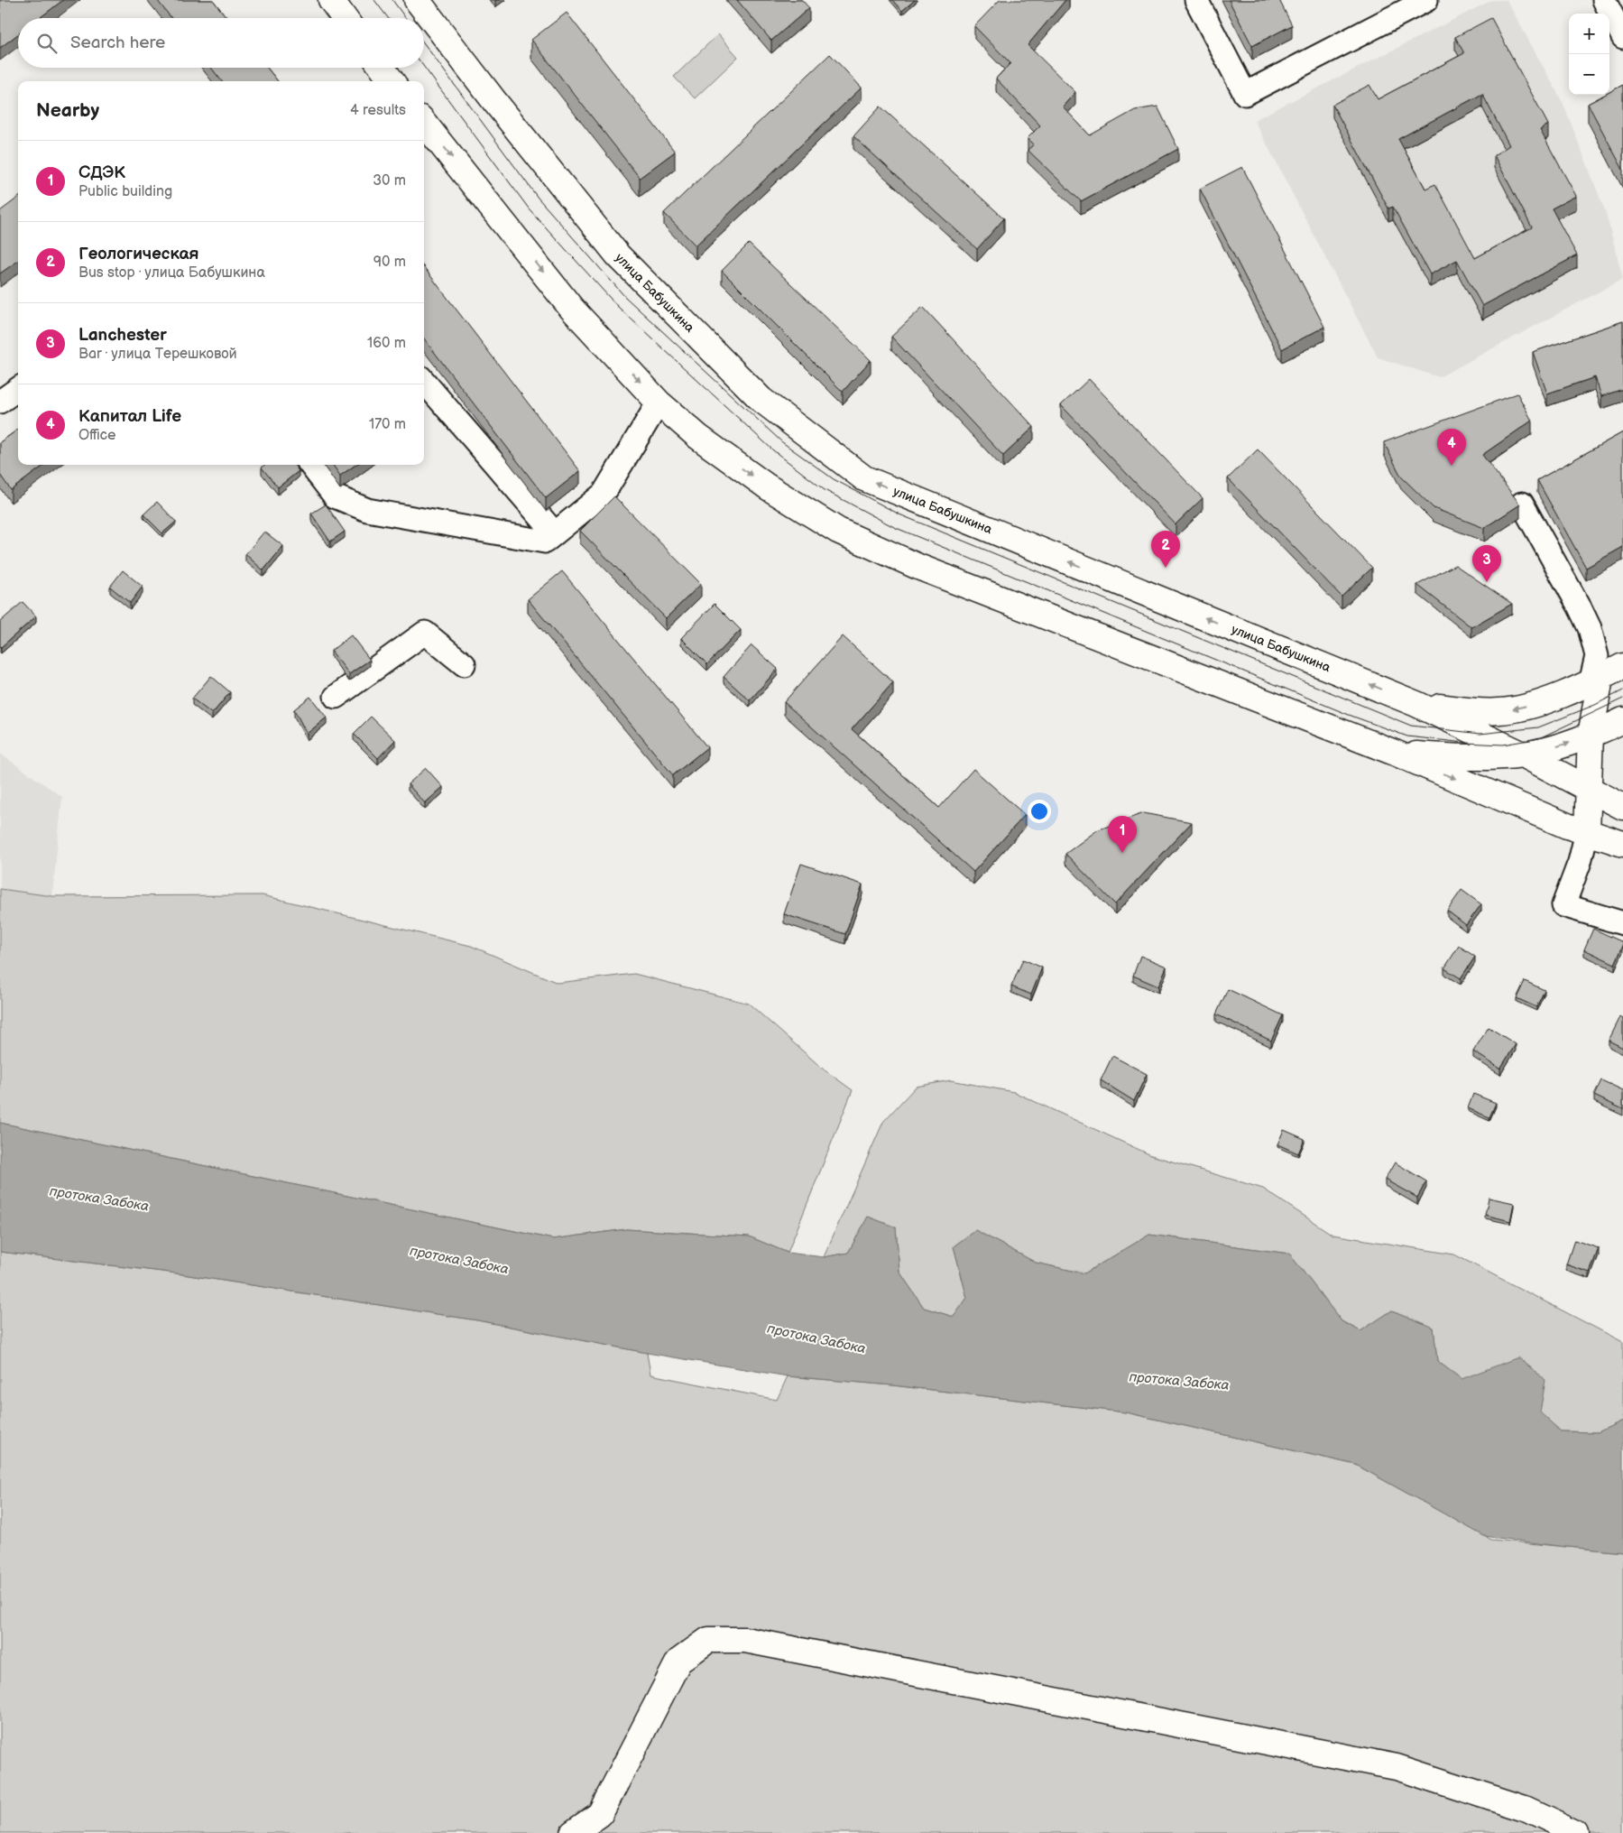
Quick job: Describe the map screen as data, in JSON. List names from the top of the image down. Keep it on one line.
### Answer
{"streets":{"main road":["улица Бабушкина"]},"water":["протока Забока"],"page":{"map_buttons":["+","−"],"search":"Search here","heading":["Nearby","4 results"],"list":[{"mark":"1","name":"СДЭК","note":"Public building","value":"30 m"},{"mark":"2","name":"Геологическая","note":"Bus stop · улица Бабушкина","value":"90 m"},{"mark":"3","name":"Lanchester","note":"Bar · улица Терешковой","value":"160 m"},{"mark":"4","name":"Капитал Life","note":"Office","value":"170 m"}],"pins":["4","2","3","1"]}}
